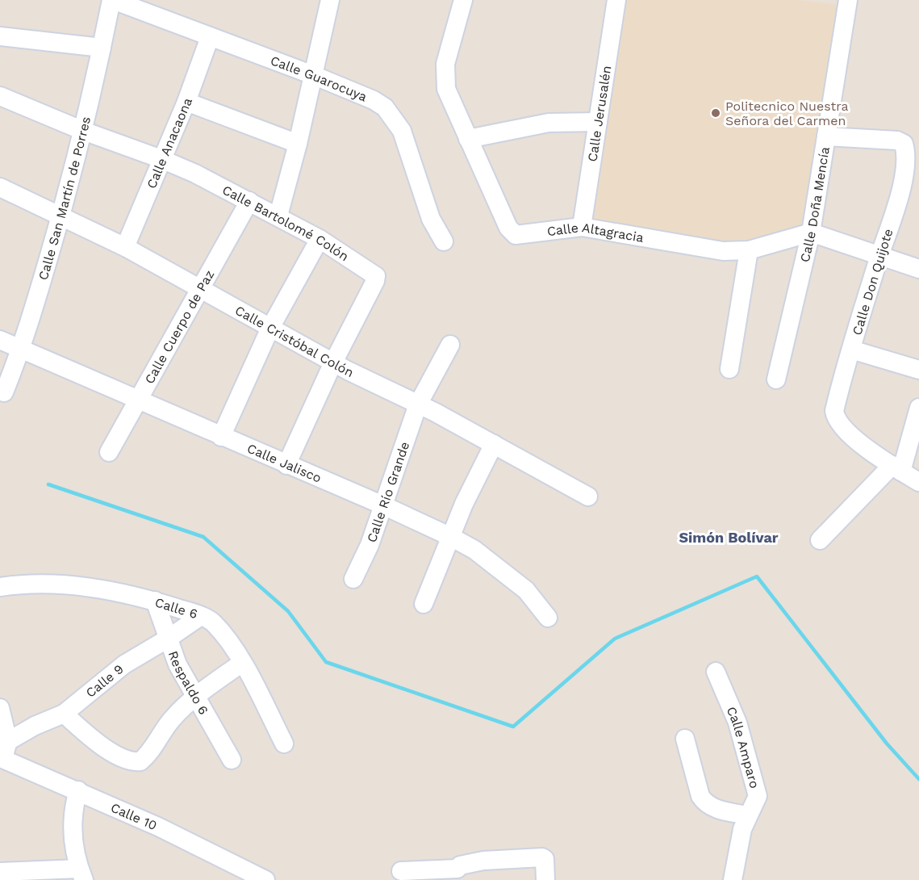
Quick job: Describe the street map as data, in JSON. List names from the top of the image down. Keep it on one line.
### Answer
{"streets":{"street":["Calle Guarocuya","Calle Jerusalén","Calle Anacaona","Calle San Martín de Porres","Calle Doña Mencía","Calle Bartolomé Colón","Calle Altagracia","Calle Don Quijote","Calle Cuerpo de Paz","Calle Cristóbal Colón","Calle Jalisco","Calle Río Grande","Calle 6","Calle 9","Respaldo 6","Calle Amparo","Calle 10"]},"crossings":[["Calle Guarocuya","Calle Anacaona"],["Calle Guarocuya","Calle San Martín de Porres"],["Calle Jerusalén","Calle Altagracia"],["Calle Anacaona","Calle Bartolomé Colón"],["Calle Anacaona","Calle Cristóbal Colón"],["Calle San Martín de Porres","Calle Bartolomé Colón"],["Calle San Martín de Porres","Calle Cristóbal Colón"],["Calle San Martín de Porres","Calle Jalisco"],["Calle Doña Mencía","Calle Altagracia"],["Calle Doña Mencía","Calle Don Quijote"],["Calle Bartolomé Colón","Calle Cuerpo de Paz"],["Calle Bartolomé Colón","Calle Cristóbal Colón"],["Calle Bartolomé Colón","Calle Jalisco"],["Calle Cuerpo de Paz","Calle Cristóbal Colón"],["Calle Cuerpo de Paz","Calle Jalisco"],["Calle Cristóbal Colón","Calle Río Grande"],["Calle Jalisco","Calle Río Grande"],["Calle 6","Calle 9"],["Calle 6","Respaldo 6"],["Calle 9","Respaldo 6"],["Calle 9","Calle 10"]],"districts":["Simón Bolívar"],"places":["Politecnico Nuestra Señora del Carmen"]}
